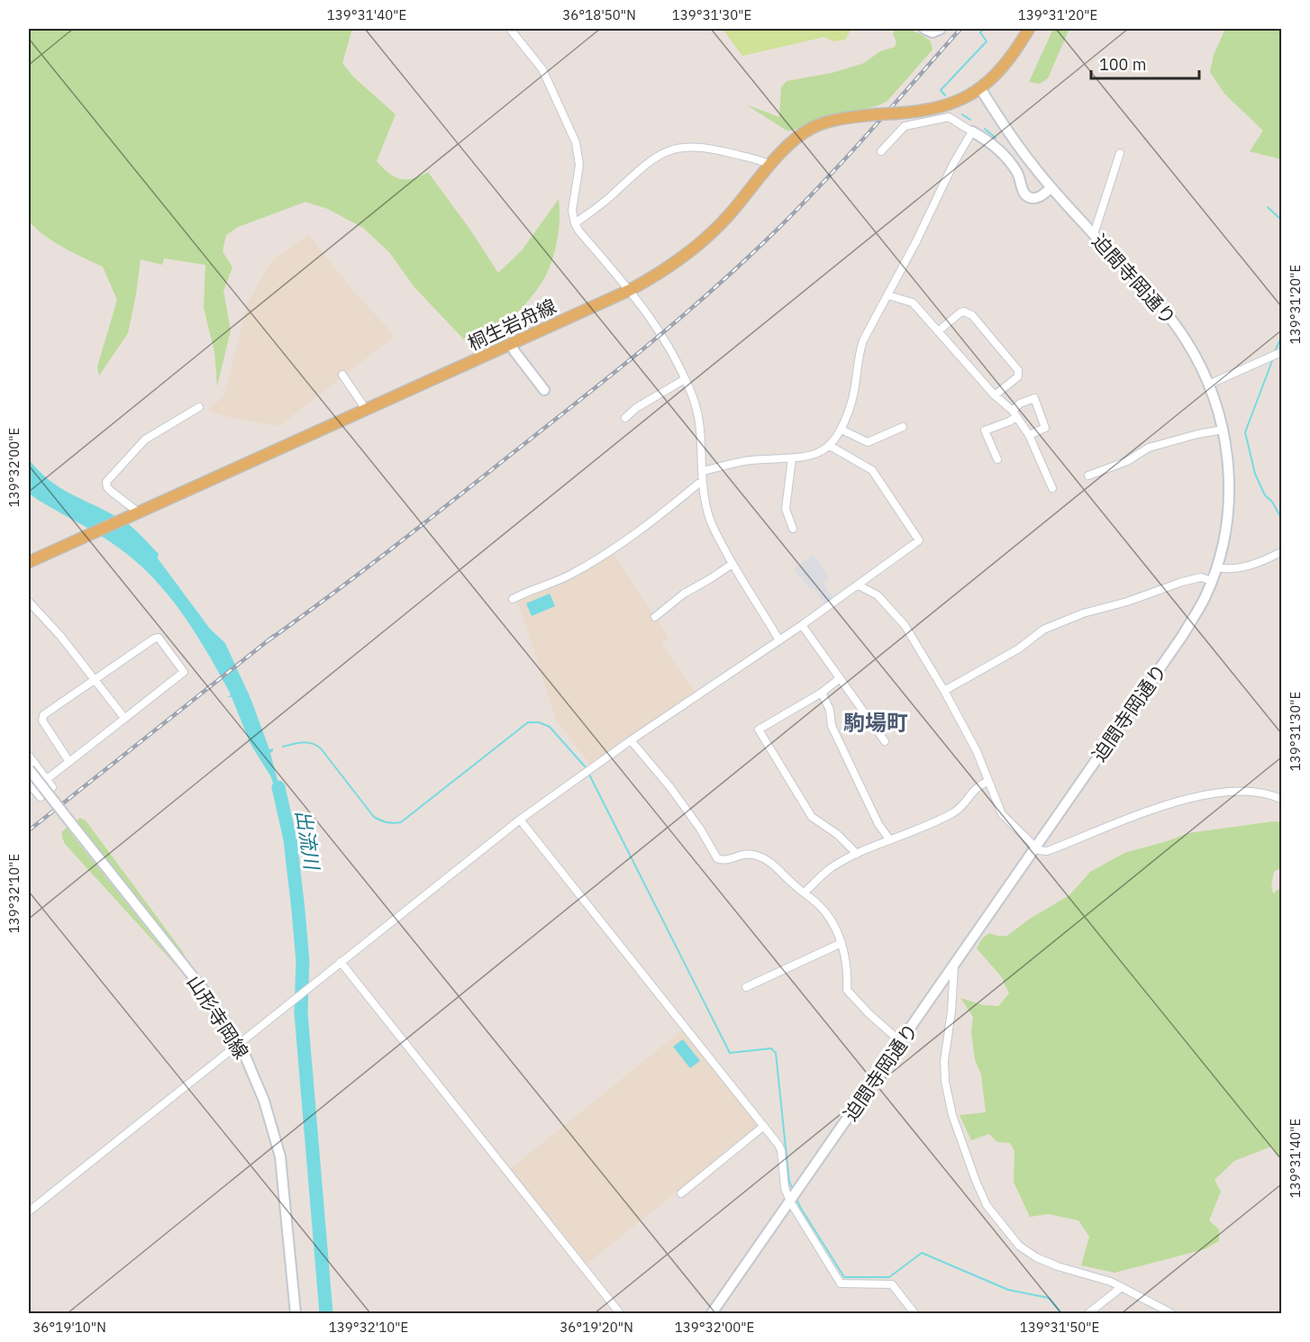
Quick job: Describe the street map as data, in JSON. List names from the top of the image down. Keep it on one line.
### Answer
{"streets":{"main road":["桐生岩舟線"],"street":["迫間寺岡通り","山形寺岡線"]},"crossings":[["迫間寺岡通り","桐生岩舟線"]],"districts":["駒場町"],"water":["出流川"],"scale_bar":"100 m","coordinates":["139°31'40\"E","36°18'50\"N","139°31'30\"E","139°31'20\"E","139°32'00\"E","139°32'10\"E","36°19'10\"N","36°19'20\"N","139°31'50\"E"]}
